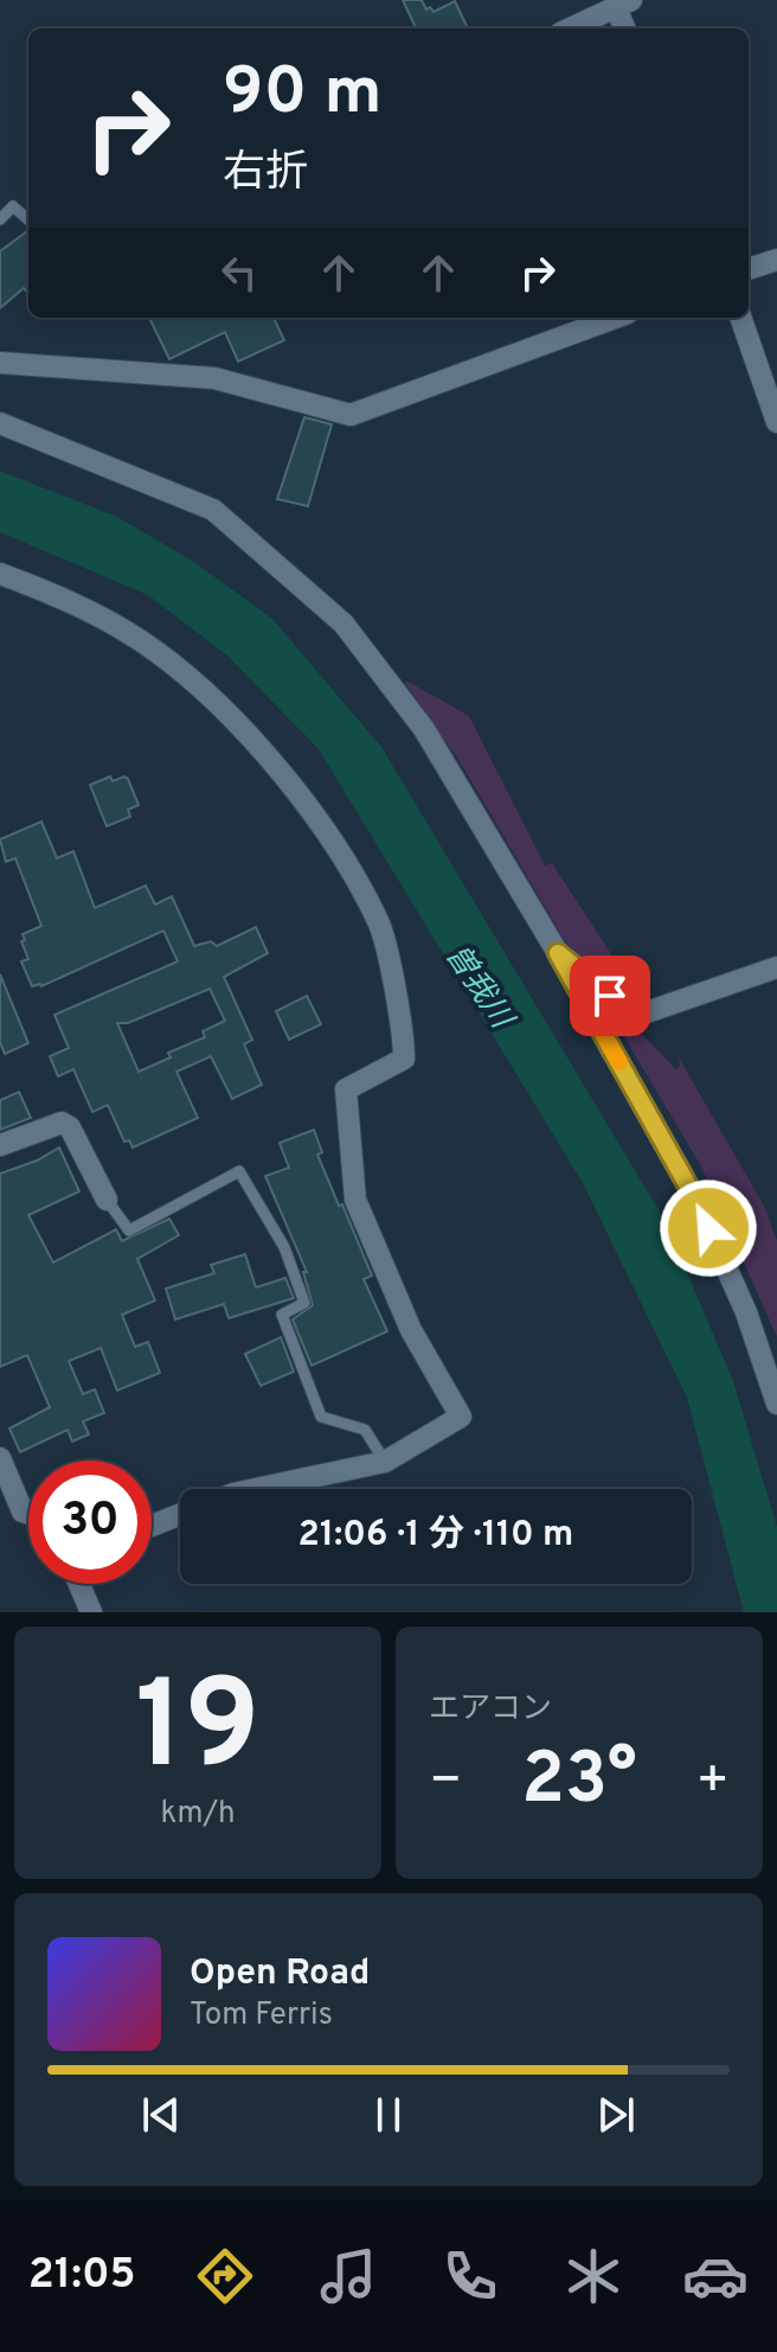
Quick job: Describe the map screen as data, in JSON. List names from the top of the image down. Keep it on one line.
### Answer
{"water":["曽我川"],"page":{"turn":["90 m","右折"],"limit":"30","trip":"21:06 · 1 分 · 110 m","tile":[["19","km/h"],"エアコン"],"heat":["−","23°","+"],"song":["Open Road","Tom Ferris"],"tabs":"21:05"}}
